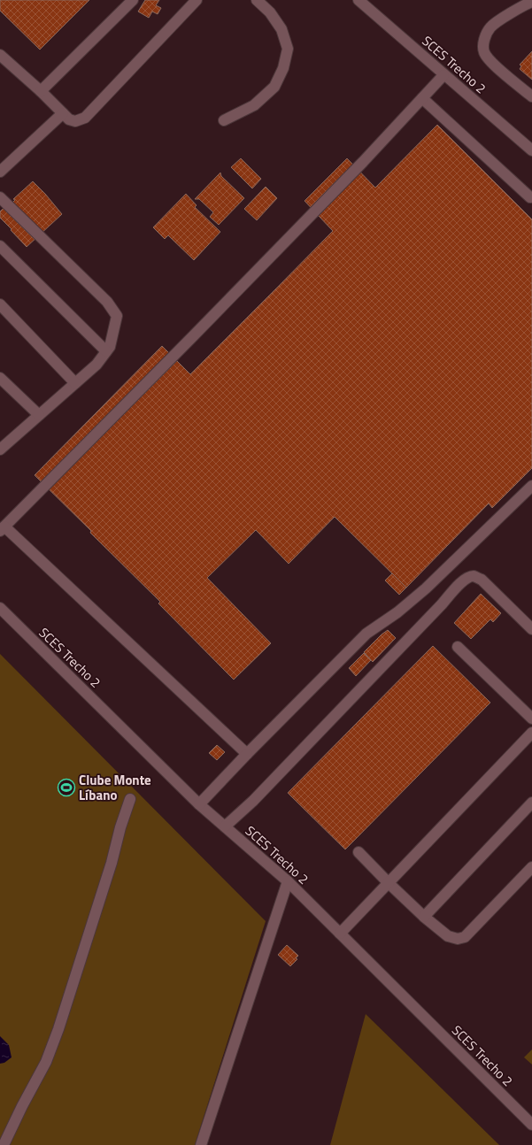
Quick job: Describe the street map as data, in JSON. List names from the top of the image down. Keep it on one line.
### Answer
{"streets":{"street":["SCES Trecho 2"]},"places":{"sports":["Clube Monte Líbano"]}}
